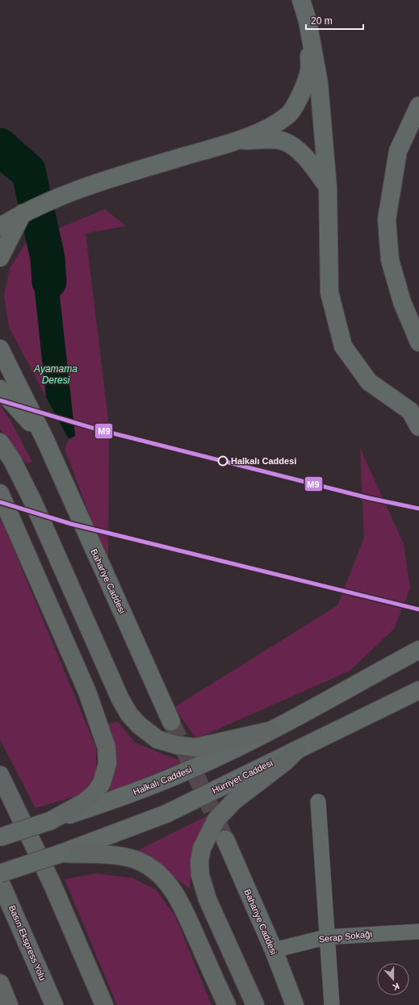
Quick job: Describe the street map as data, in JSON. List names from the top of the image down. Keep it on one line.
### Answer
{"streets":{"highway":["Basın Ekspress Yolu"],"main road":["Bahariye Caddesi","Hürriyet Caddesi","Halkalı Caddesi"],"street":["Serap Sokağı"]},"crossings":[["Bahariye Caddesi","Serap Sokağı"]],"water":["Ayamama Deresi"],"places":["Halkalı Caddesi"],"lines":["transit line M9"],"scale_bar":"20 m","north":"bottom"}
